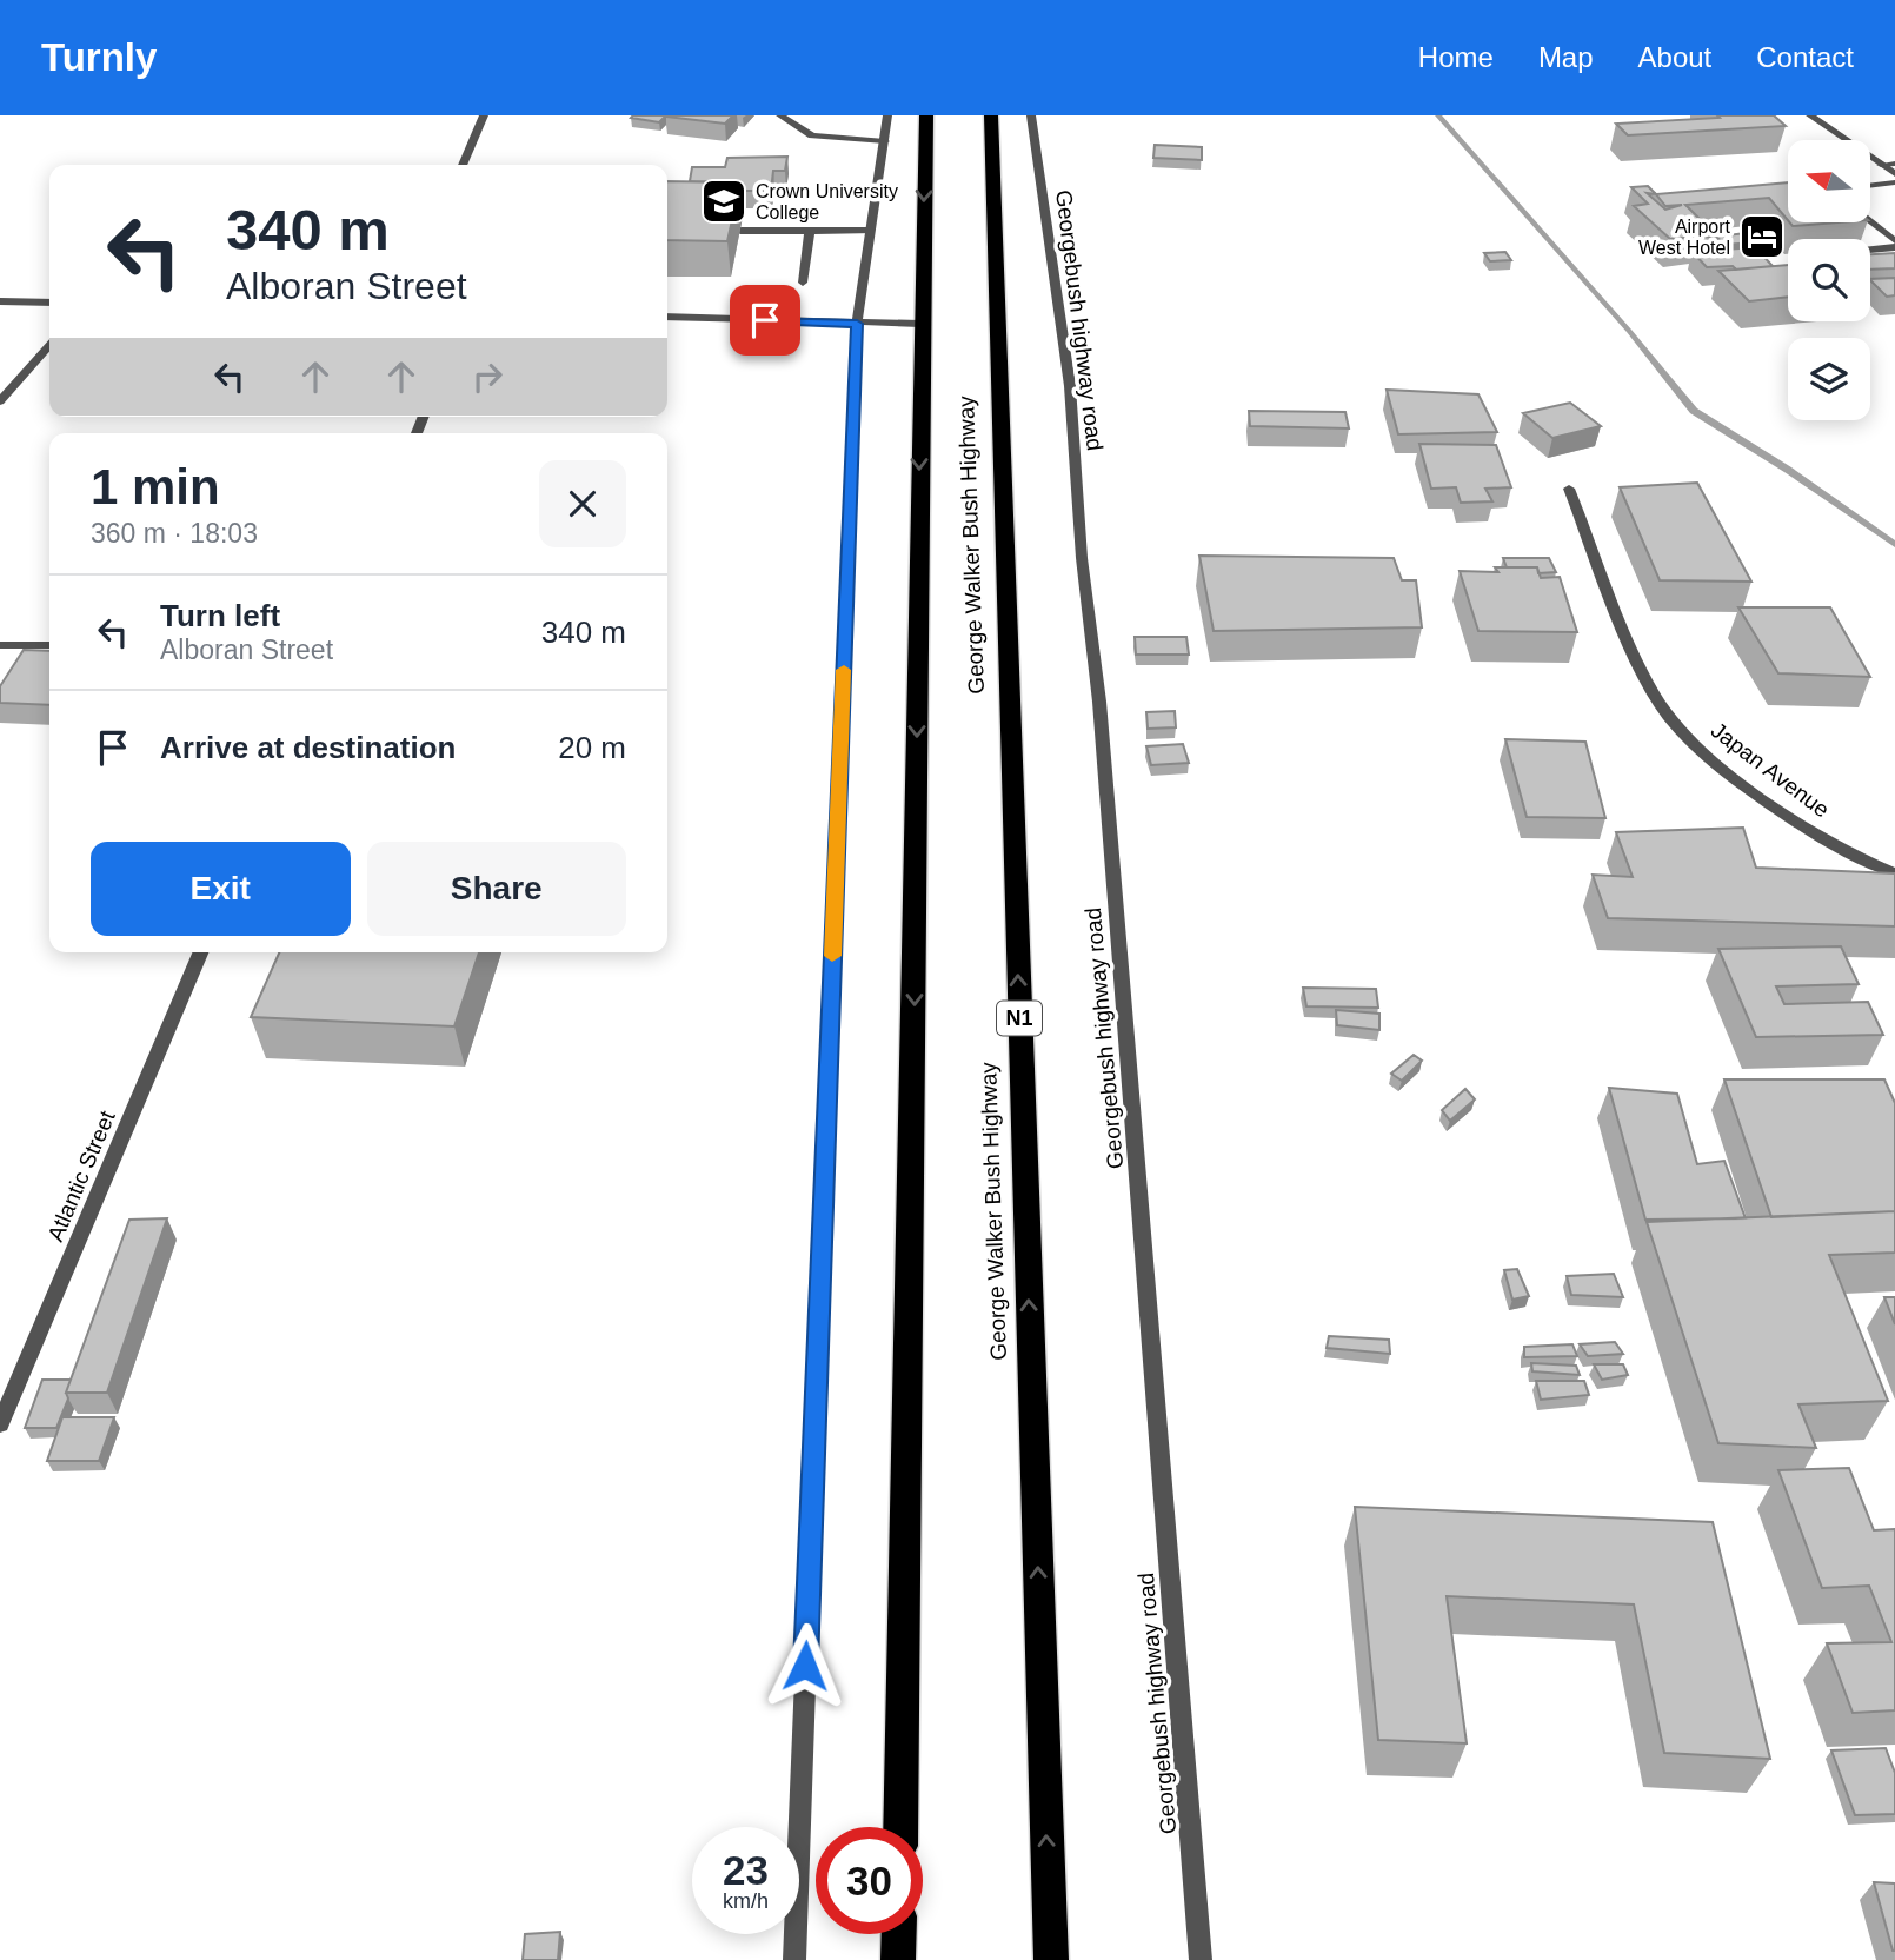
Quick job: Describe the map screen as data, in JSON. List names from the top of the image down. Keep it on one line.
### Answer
{"streets":{"highway":["George Walker Bush Highway","N1"],"street":["Georgebush highway road","Japan Avenue","Atlantic Street"]},"places":{"school or university":["Crown University College"],"hotel":["Airport West Hotel"]},"north":"left","page":{"header":"Turnly","nav":["Home","Map","About","Contact"],"turn":["340 m","Alboran Street"],"heading":["1 min","360 m · 18:03"],"list":[{"name":"Turn left","note":"Alboran Street","value":"340 m"},{"name":"Arrive at destination","value":"20 m"}],"buttons":["Exit","Share"],"speed":"23 km/h","limit":"30"}}
